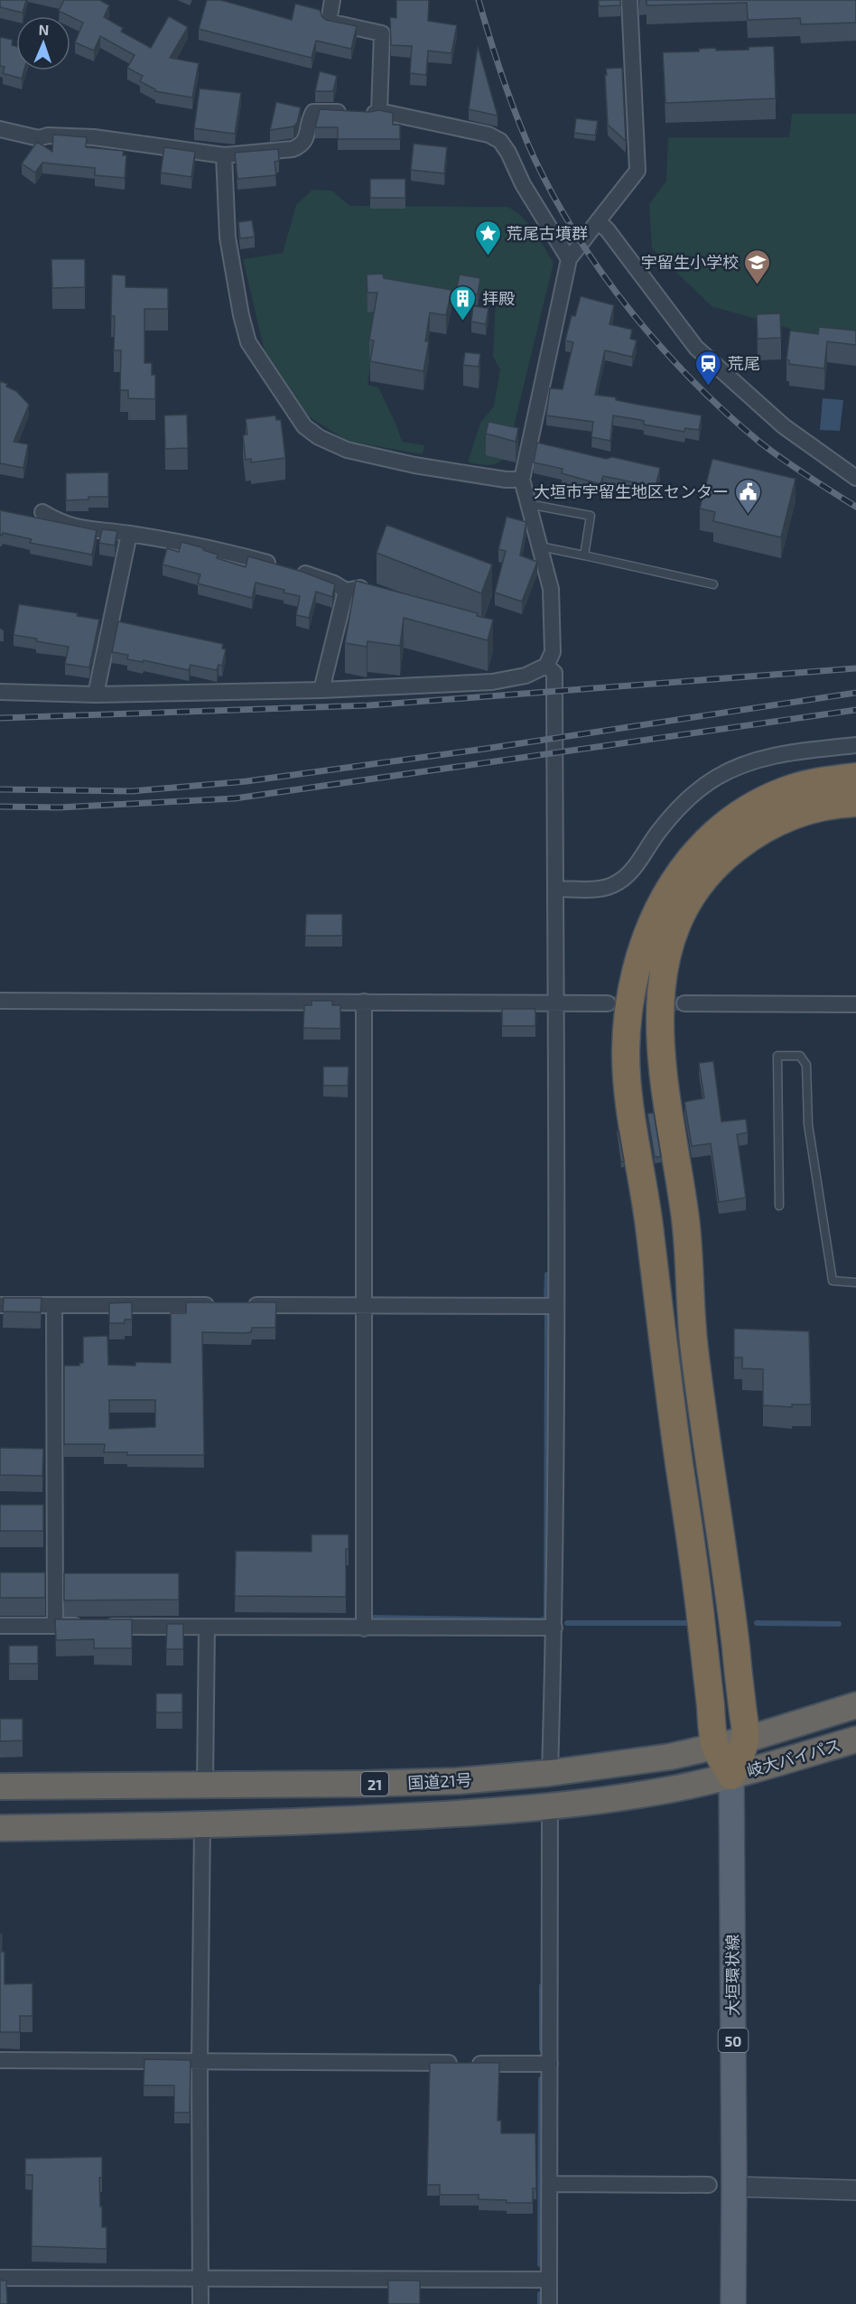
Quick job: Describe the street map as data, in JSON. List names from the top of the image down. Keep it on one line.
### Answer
{"streets":{"highway":["岐大バイパス","国道21号","21"],"main road":["大垣環状線","50"]},"crossings":[["岐大バイパス","国道21号"],["岐大バイパス","大垣環状線"],["国道21号","大垣環状線"]],"places":{"place":["荒尾古墳群"],"school or university":["宇留生小学校"],"building":["拝殿"],"station":["荒尾"],"public building":["大垣市宇留生地区センター"]},"north":"top"}
